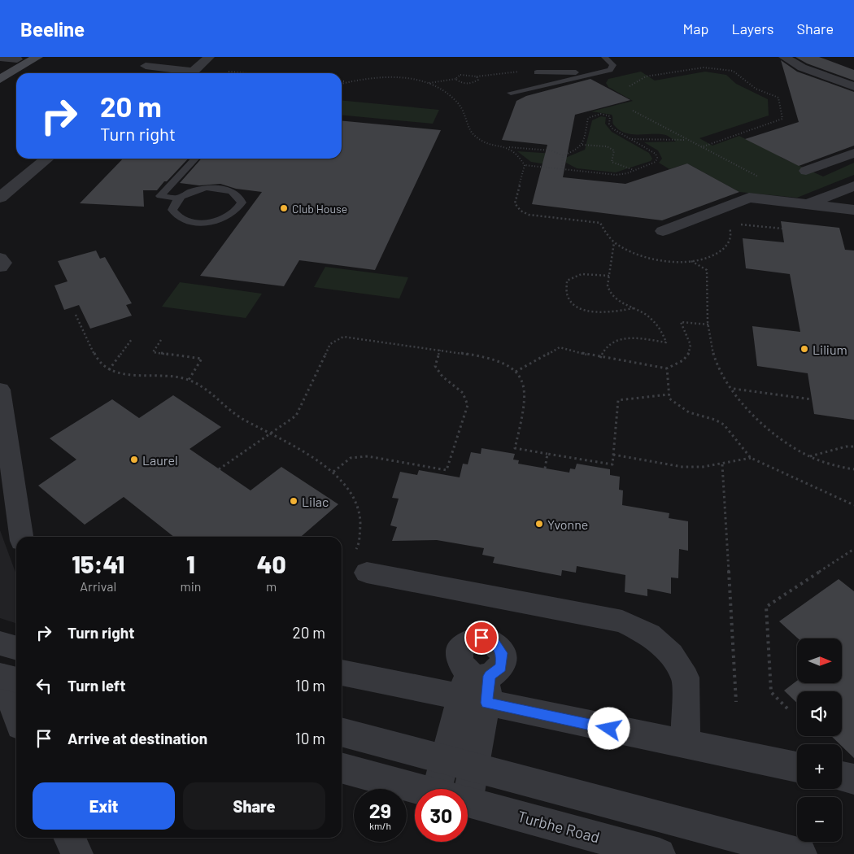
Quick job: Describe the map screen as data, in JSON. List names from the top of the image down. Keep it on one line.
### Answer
{"streets":{"street":["Turbhe Road"]},"places":["Club House","Lilium","Laurel","Lilac","Yvonne"],"north":"right","page":{"header":"Beeline","nav":["Map","Layers","Share"],"turn":["20 m","Turn right"],"eta":["15:41","Arrival","1","min","40","m"],"list":[{"name":"Turn right","value":"20 m"},{"name":"Turn left","value":"10 m"},{"name":"Arrive at destination","value":"10 m"}],"map_buttons":["+","−"],"buttons":["Exit","Share"],"speed":"29 km/h","limit":"30"}}
